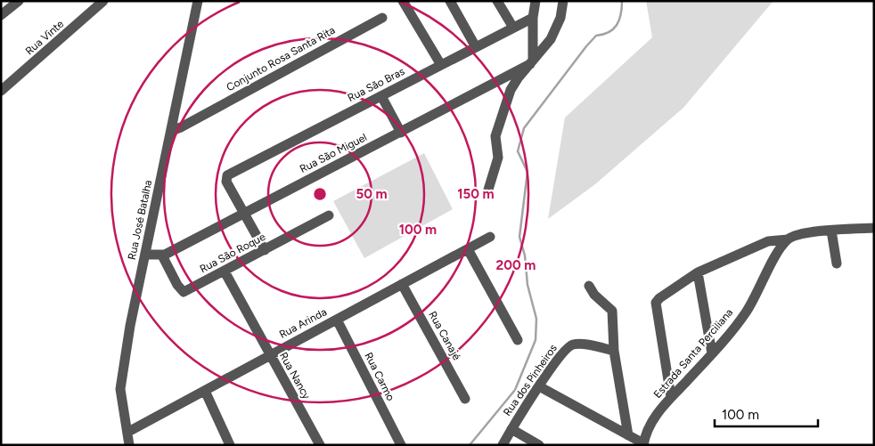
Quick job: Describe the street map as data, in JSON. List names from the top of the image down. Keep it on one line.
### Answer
{"streets":{"street":["Rua Vinte","Conjunto Rosa Santa Rita","Rua São Bras","Rua São Miguel","Rua José Batalha","Rua São Roque","Rua Arinda","Rua Canajé","Estrada Santa Perciliana","Rua Nancy","Rua Carmo","Rua dos Pinheiros"]},"crossings":[["Conjunto Rosa Santa Rita","Rua José Batalha"],["Rua São Bras","Rua São Miguel"],["Rua São Miguel","Rua São Roque"],["Rua José Batalha","Rua Arinda"],["Rua São Roque","Rua Nancy"],["Rua Arinda","Rua Canajé"],["Rua Arinda","Rua Nancy"],["Rua Arinda","Rua Carmo"]],"scale_bar":"100 m","rings":["50 m","150 m","100 m","200 m"]}
